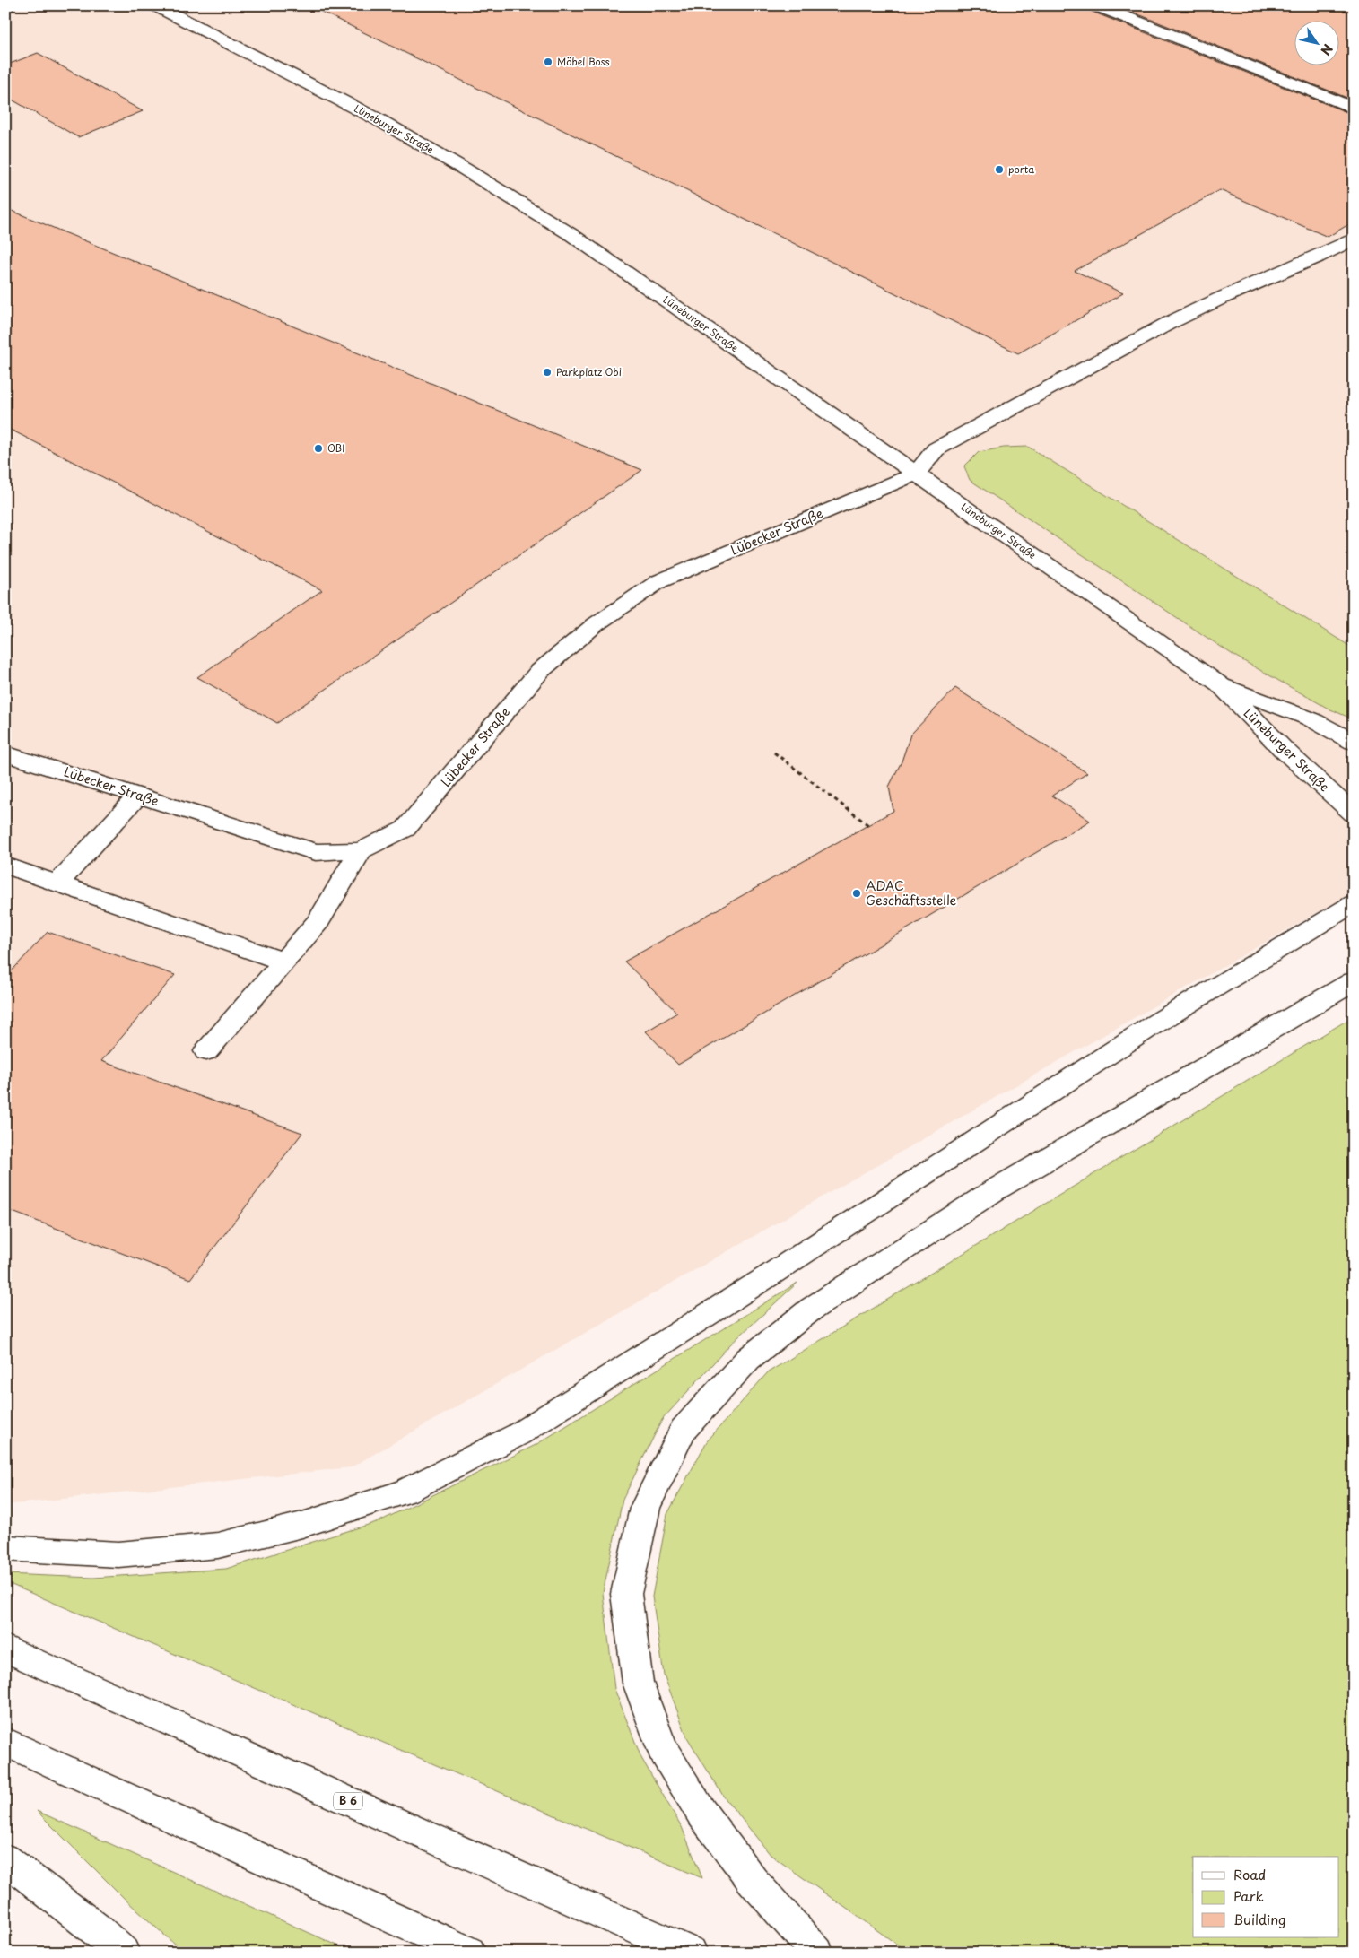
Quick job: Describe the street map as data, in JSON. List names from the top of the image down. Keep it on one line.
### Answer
{"streets":{"main road":["Lüneburger Straße","Lübecker Straße","B 6"]},"crossings":[["Lüneburger Straße","Lübecker Straße"]],"places":["Möbel Boss","porta","Parkplatz Obi","OBI","ADAC Geschäftsstelle"],"legend":["Road","Park","Building"],"north":"bottom right"}
